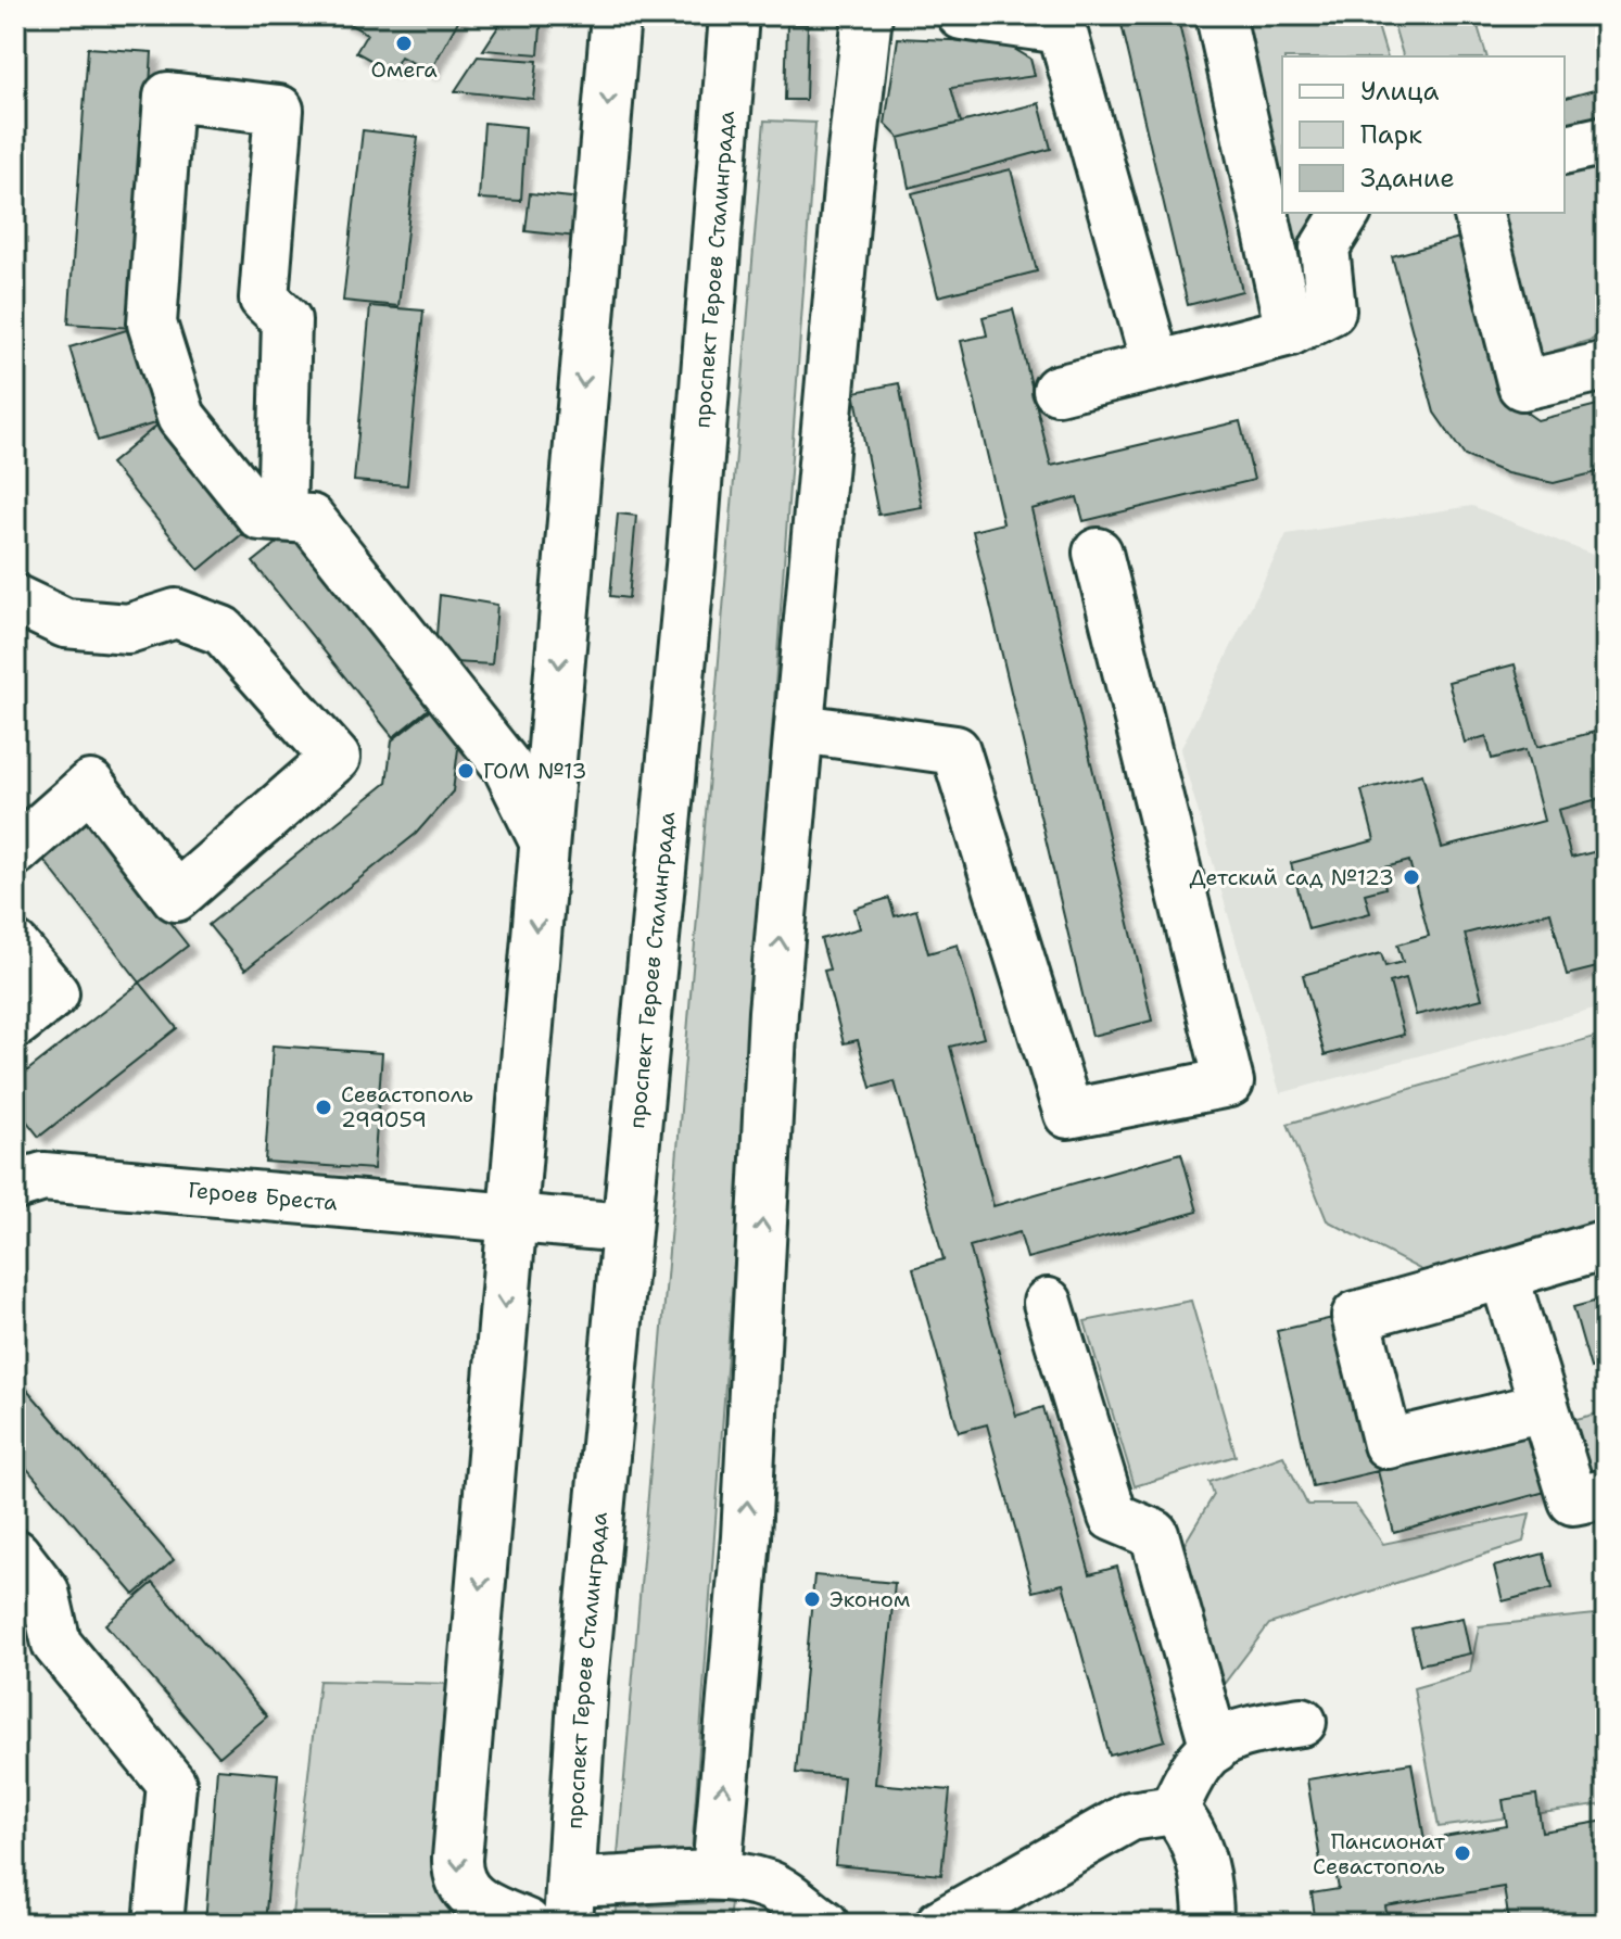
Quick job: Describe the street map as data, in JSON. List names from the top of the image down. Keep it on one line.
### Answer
{"streets":{"main road":["проспект Героев Сталинграда","Героев Бреста"]},"crossings":[["проспект Героев Сталинграда","Героев Бреста"]],"places":["Омега","ГОМ №13","Детский сад №123","Севастополь 299059","Эконом","Пансионат Севастополь"],"legend":["Улица","Парк","Здание"]}
